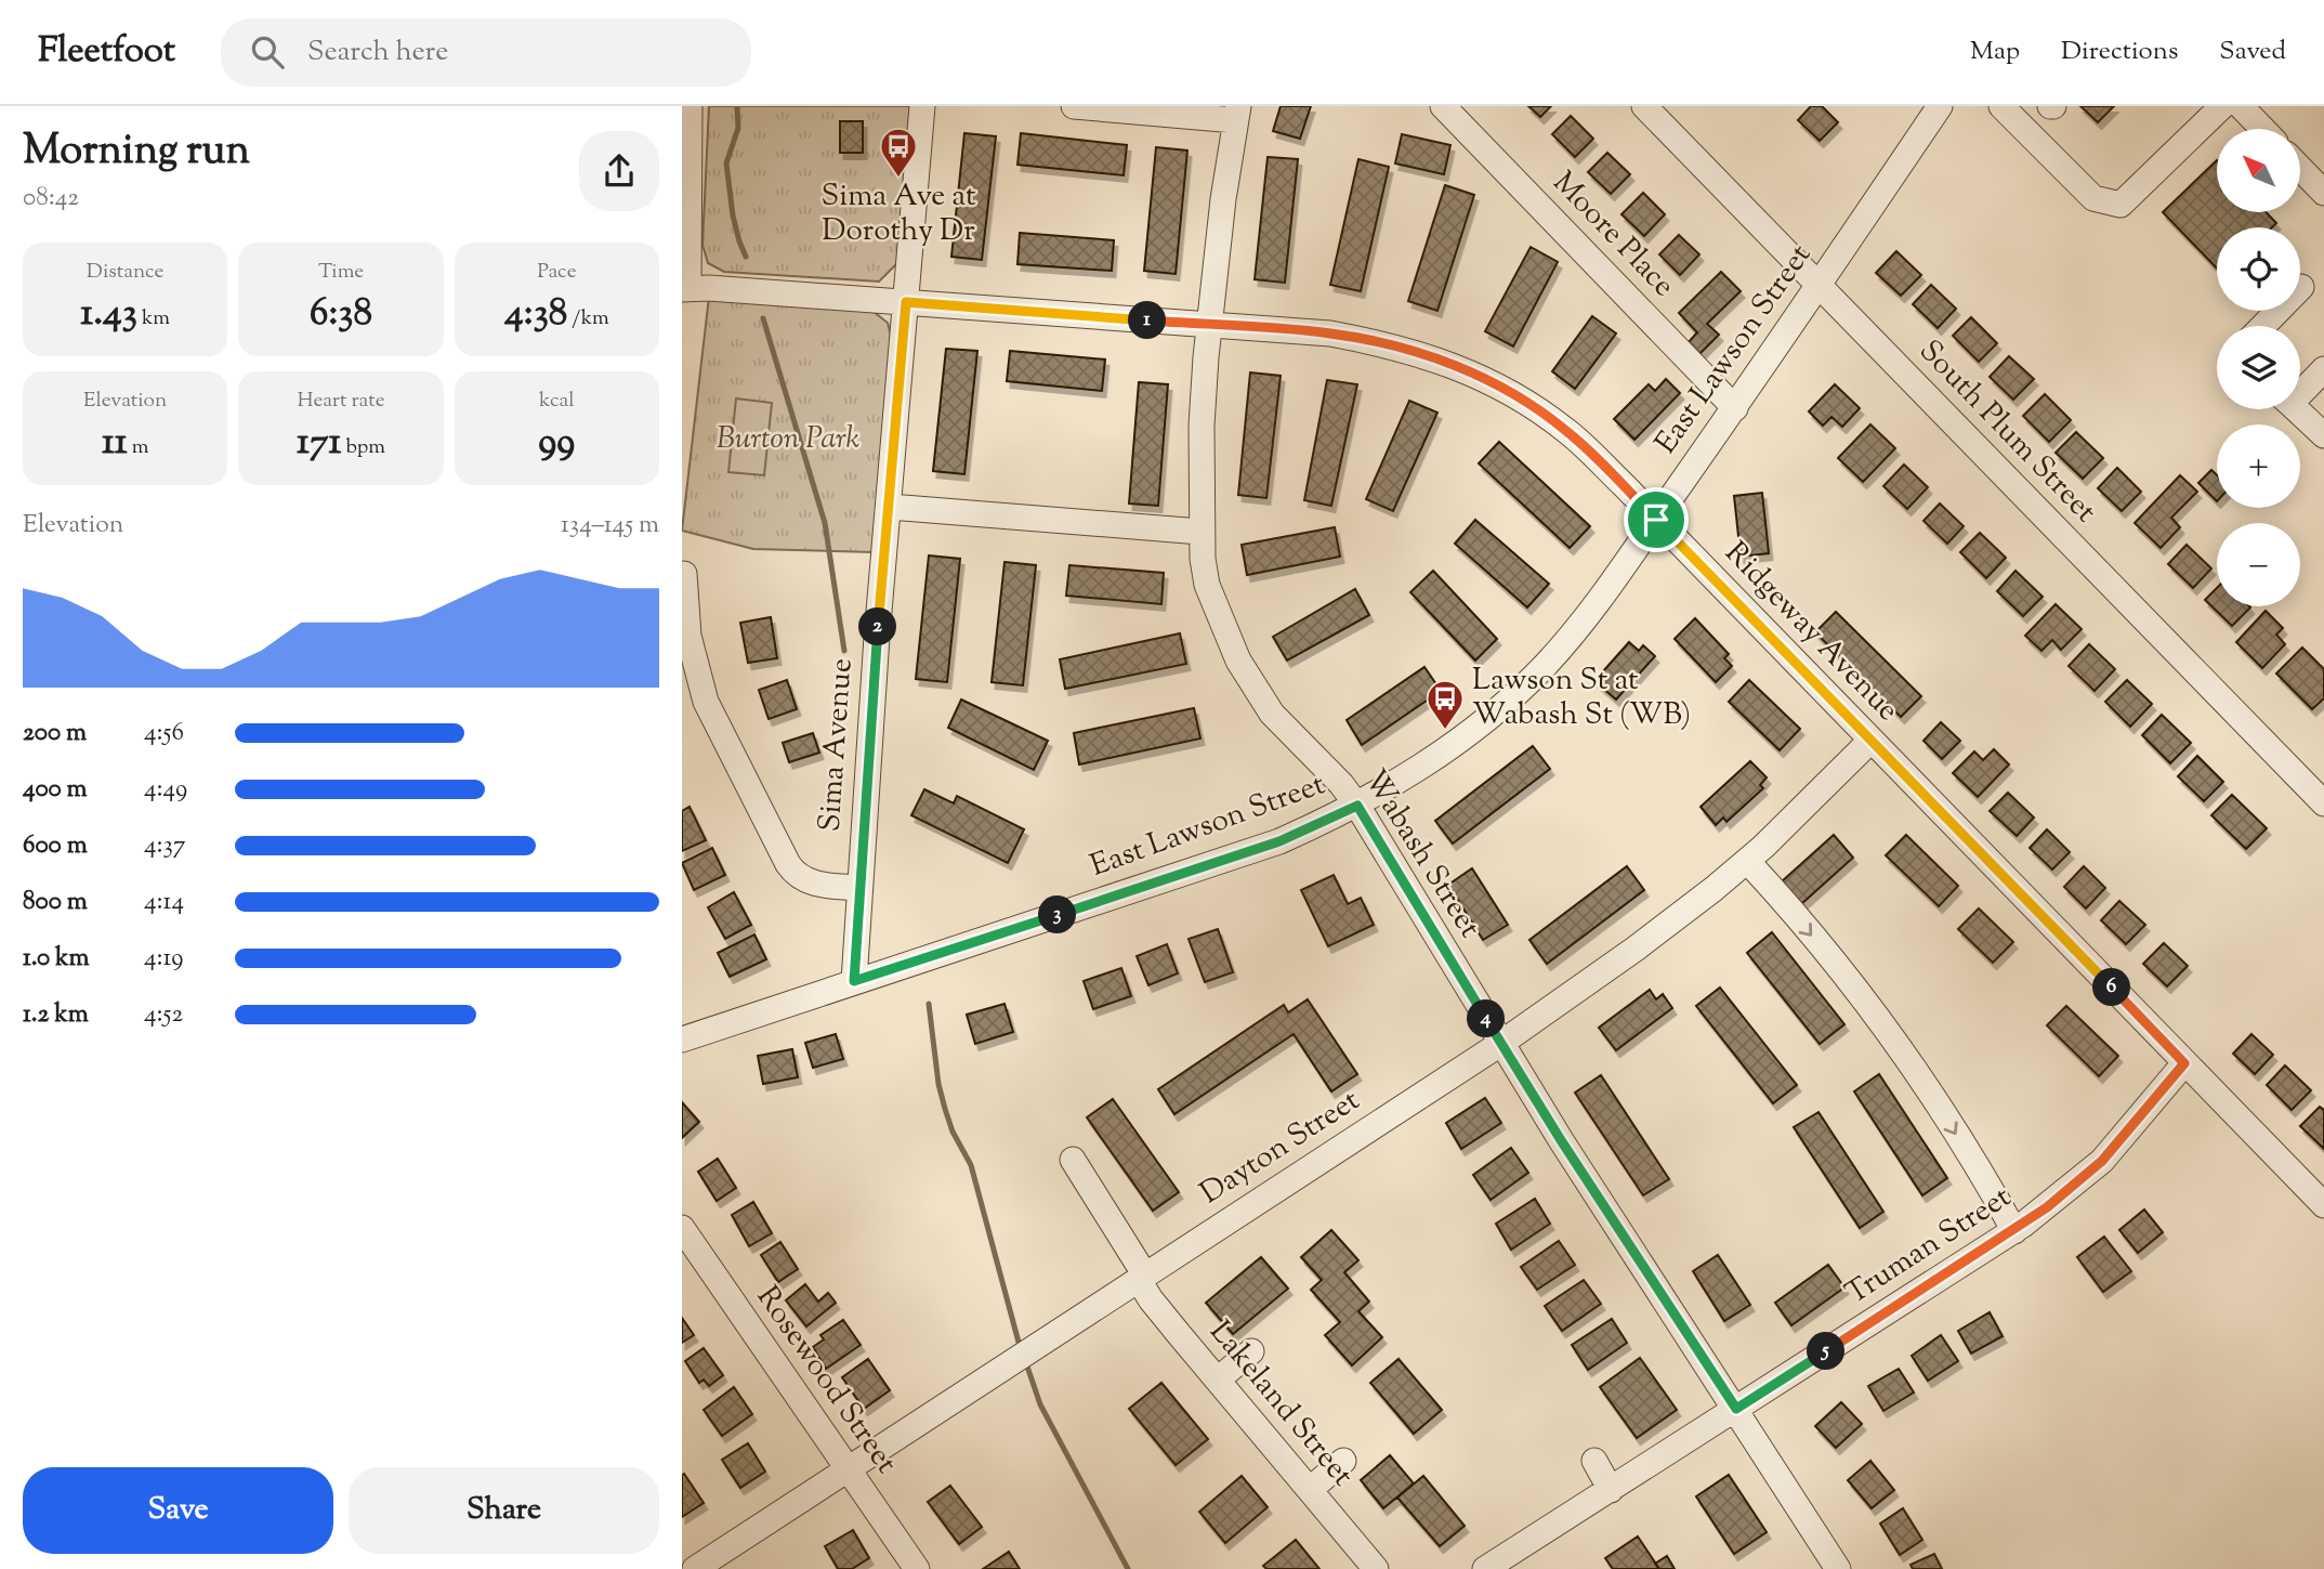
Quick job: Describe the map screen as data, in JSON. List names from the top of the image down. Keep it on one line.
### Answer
{"streets":{"street":["Moore Place","East Lawson Street","South Plum Street","Ridgeway Avenue","Sima Avenue","Wabash Street","Dayton Street","Truman Street","Rosewood Street","Lakeland Street"]},"crossings":[["Moore Place","East Lawson Street"],["East Lawson Street","South Plum Street"],["East Lawson Street","Ridgeway Avenue"],["East Lawson Street","Sima Avenue"],["East Lawson Street","Wabash Street"],["Ridgeway Avenue","Sima Avenue"],["Ridgeway Avenue","Wabash Street"],["Ridgeway Avenue","Dayton Street"],["Ridgeway Avenue","Truman Street"],["Wabash Street","Dayton Street"],["Wabash Street","Truman Street"],["Dayton Street","Rosewood Street"],["Dayton Street","Lakeland Street"]],"parks":["Burton Park"],"places":{"bus stop":["Sima Ave at Dorothy Dr","Lawson St at Wabash St (WB)"]},"north":"top left","page":{"header":"Fleetfoot","search":"Search here","nav":["Map","Directions","Saved"],"heading":["Morning run","08:42"],"map_buttons":["+","−"],"stats":[["Distance","1.43 km"],["Time","6:38"],["Pace","4:38 /km"],["Elevation","11 m"],["Heart rate","171 bpm"],["kcal","99"]],"pins":["1","2","3","6","4","5"],"chart":["Elevation","134–145 m"],"list":[{"name":"200 m","note":"4:56"},{"name":"400 m","note":"4:49"},{"name":"600 m","note":"4:37"},{"name":"800 m","note":"4:14"},{"name":"1.0 km","note":"4:19"},{"name":"1.2 km","note":"4:52"}],"buttons":["Save","Share"]}}
